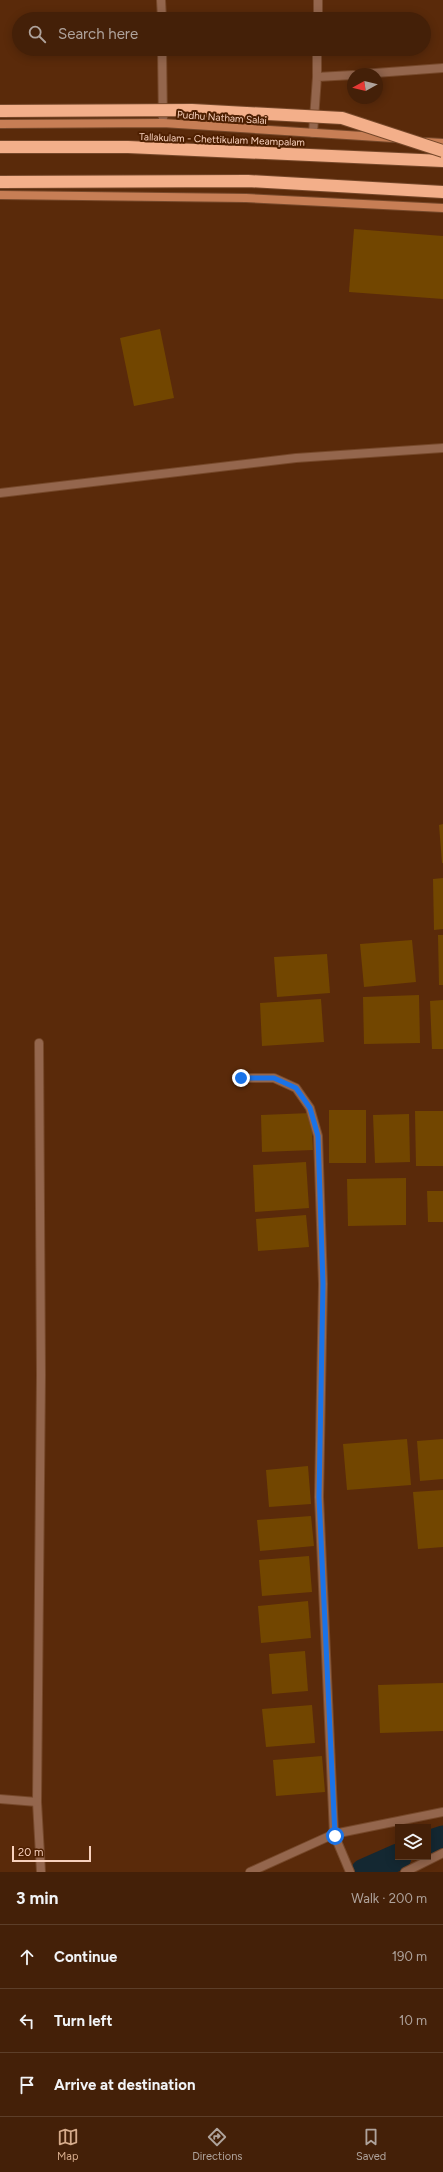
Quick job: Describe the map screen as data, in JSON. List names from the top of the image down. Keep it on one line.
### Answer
{"streets":{"highway":["Tallakulam - Chettikulam Meampalam"],"main road":["Pudhu Natham Salai"]},"scale_bar":"20 m","north":"left","page":{"search":"Search here","scale":"20 m","heading":["3 min","Walk · 200 m"],"list":[["Continue","190 m"],["Turn left","10 m"],"Arrive at destination"],"nav":["Map","Directions","Saved"]}}
